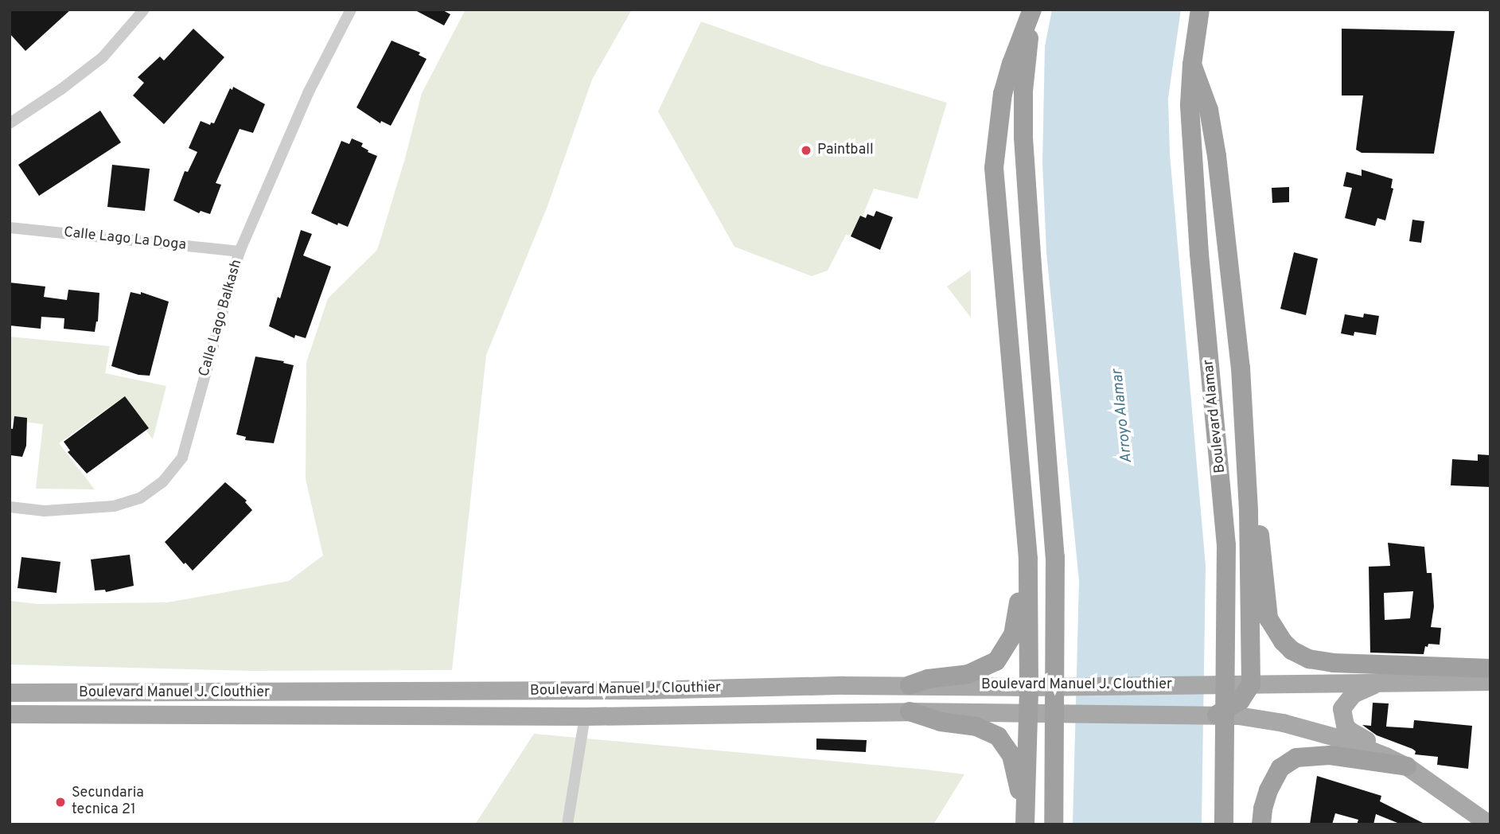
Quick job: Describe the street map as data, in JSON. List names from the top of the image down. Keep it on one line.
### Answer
{"streets":{"highway":["Boulevard Alamar"],"main road":["Boulevard Manuel J. Clouthier"],"street":["Calle Lago La Doga","Calle Lago Balkash"]},"crossings":[["Calle Lago La Doga","Calle Lago Balkash"]],"water":["Arroyo Alamar"],"places":["Paintball","Secundaria tecnica 21"]}
